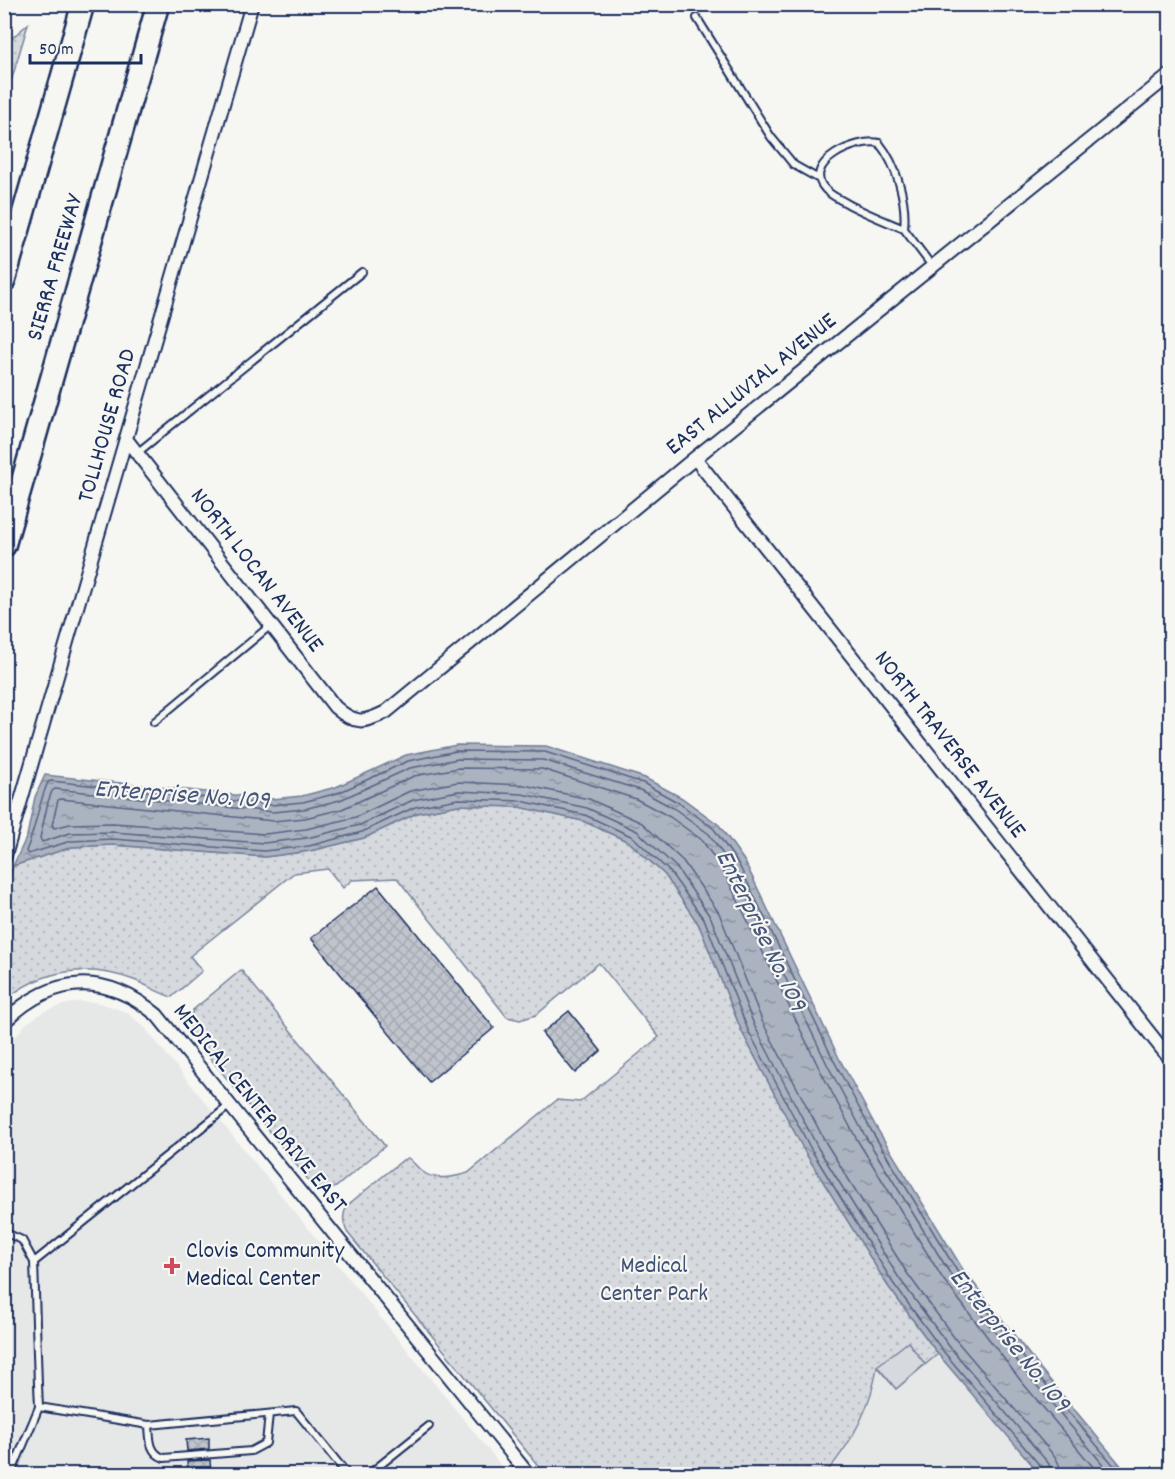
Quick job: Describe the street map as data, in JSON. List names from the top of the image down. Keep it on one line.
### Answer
{"streets":{"highway":["SIERRA FREEWAY"],"street":["EAST ALLUVIAL AVENUE","TOLLHOUSE ROAD","NORTH LOCAN AVENUE","NORTH TRAVERSE AVENUE","MEDICAL CENTER DRIVE EAST"]},"crossings":[["EAST ALLUVIAL AVENUE","NORTH LOCAN AVENUE"],["EAST ALLUVIAL AVENUE","NORTH TRAVERSE AVENUE"],["TOLLHOUSE ROAD","NORTH LOCAN AVENUE"]],"water":["Enterprise No. 109"],"parks":["Medical Center Park"],"places":{"health":["Clovis Community Medical Center"]},"scale_bar":"50 m"}
